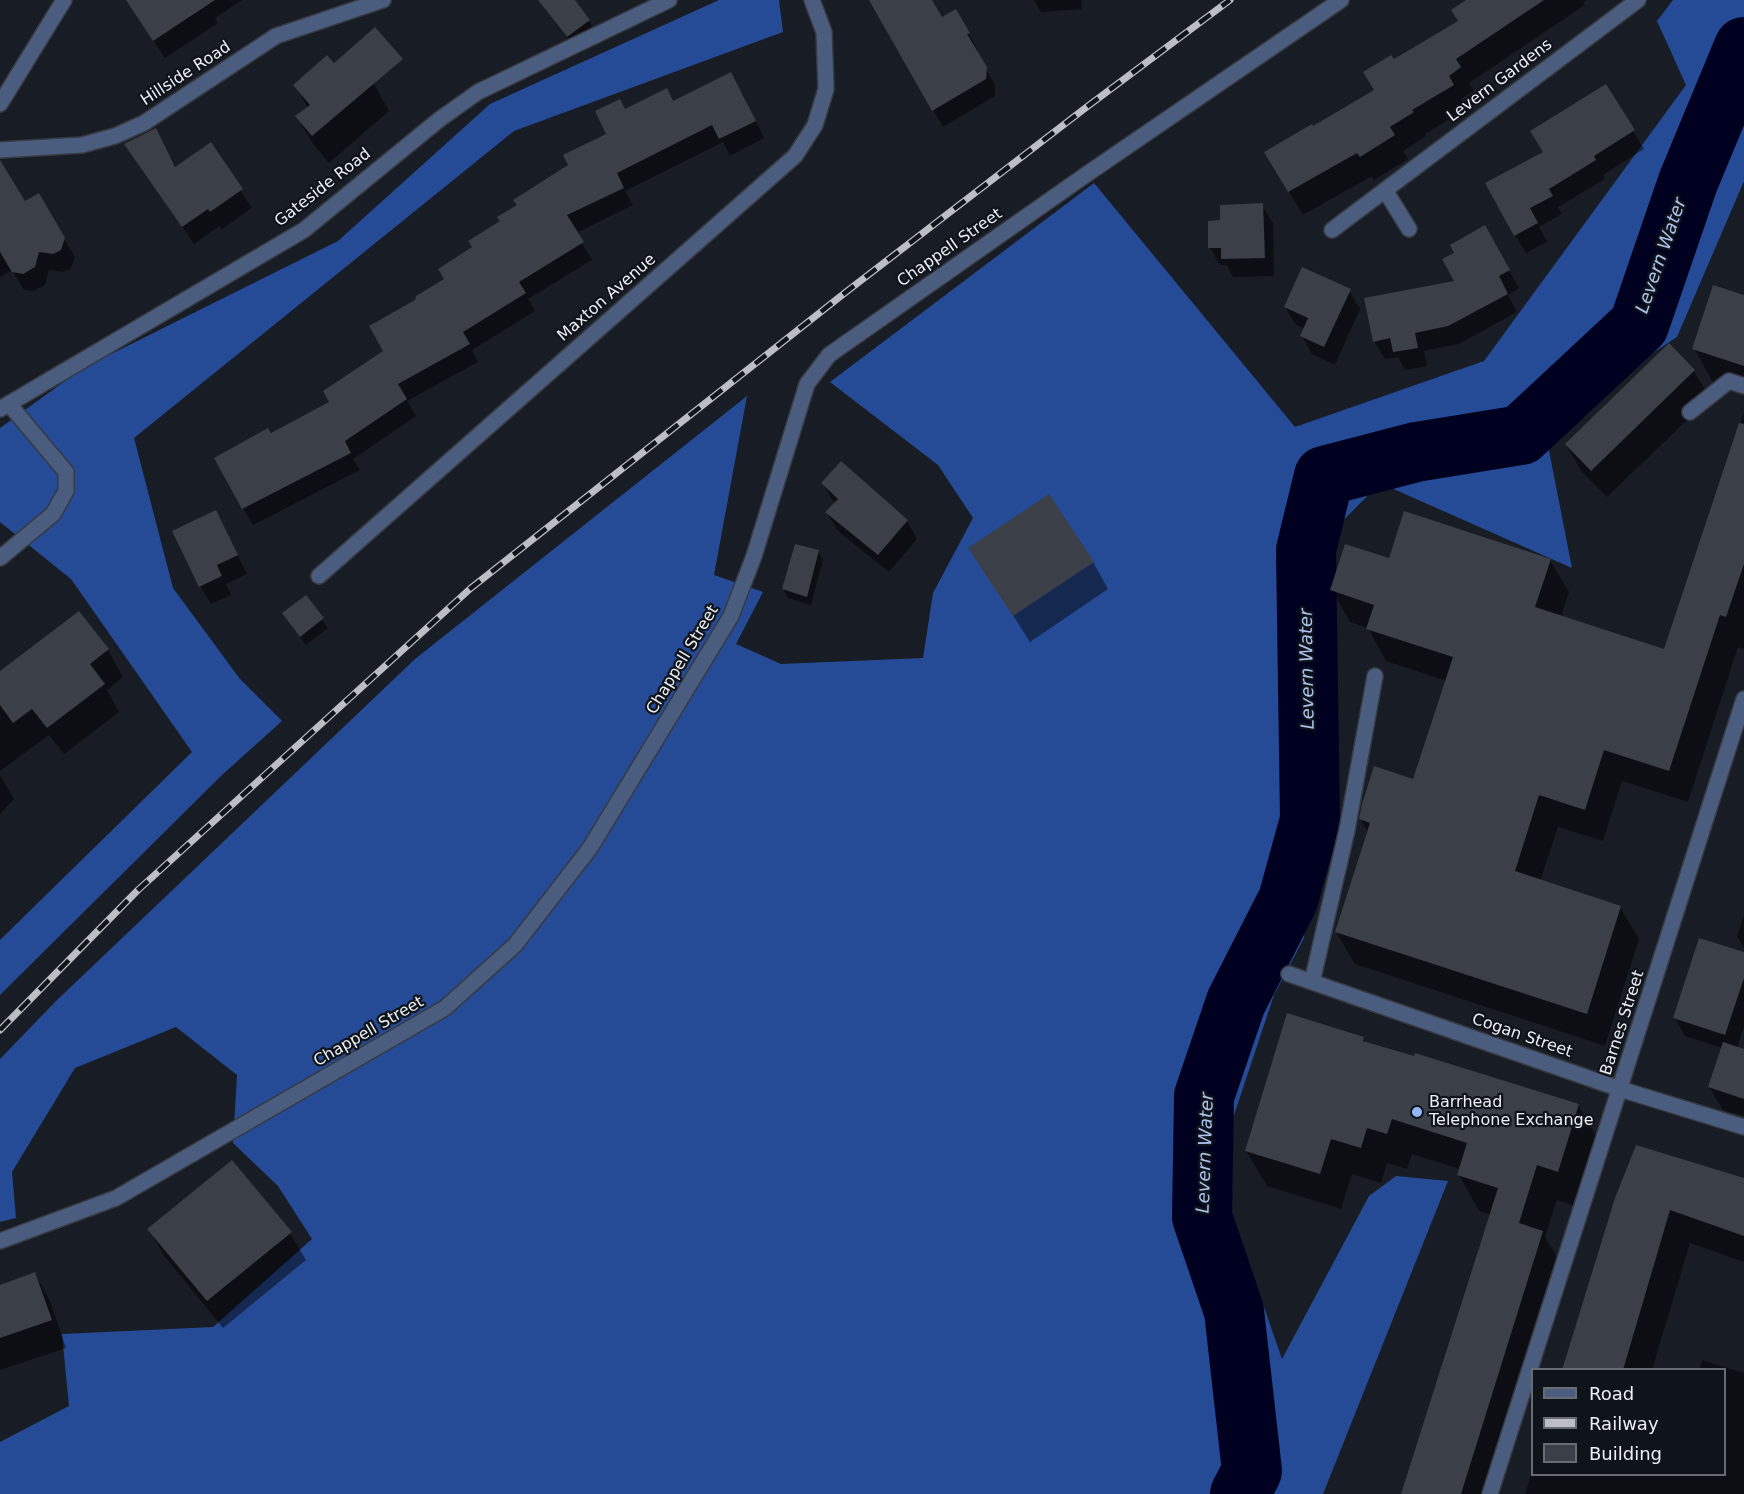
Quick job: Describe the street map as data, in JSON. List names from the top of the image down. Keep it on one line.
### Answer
{"streets":{"street":["Hillside Road","Levern Gardens","Gateside Road","Chappell Street","Maxton Avenue","Barnes Street","Cogan Street"]},"crossings":[["Barnes Street","Cogan Street"]],"water":["Levern Water"],"places":["Barrhead Telephone Exchange"],"legend":["Road","Railway","Building"]}
